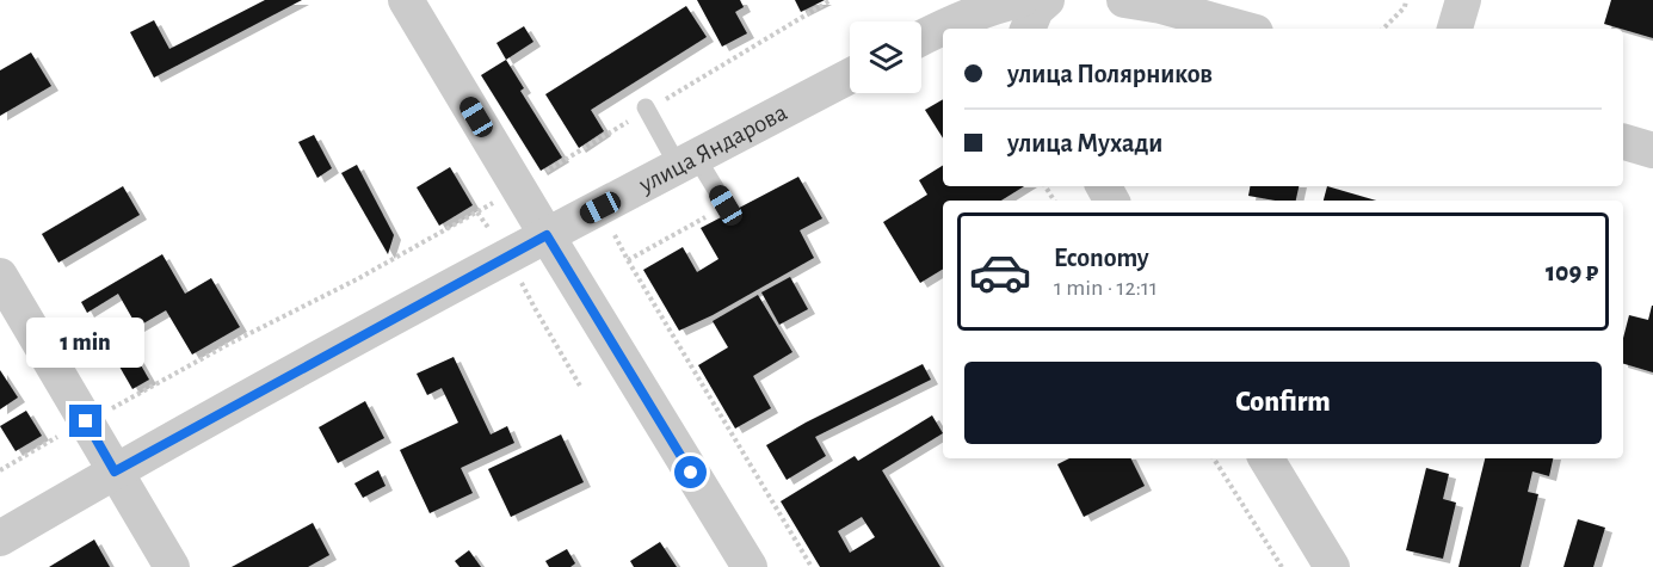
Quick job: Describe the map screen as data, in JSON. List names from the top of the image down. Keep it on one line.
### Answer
{"streets":{"street":["улица Яндарова"]},"page":{"banner":["улица Полярников","улица Мухади"],"list":[{"name":"Economy","note":"1 min · 12:11","value":"109 ₽"}],"bubble":"1 min","buttons":"Confirm"}}
